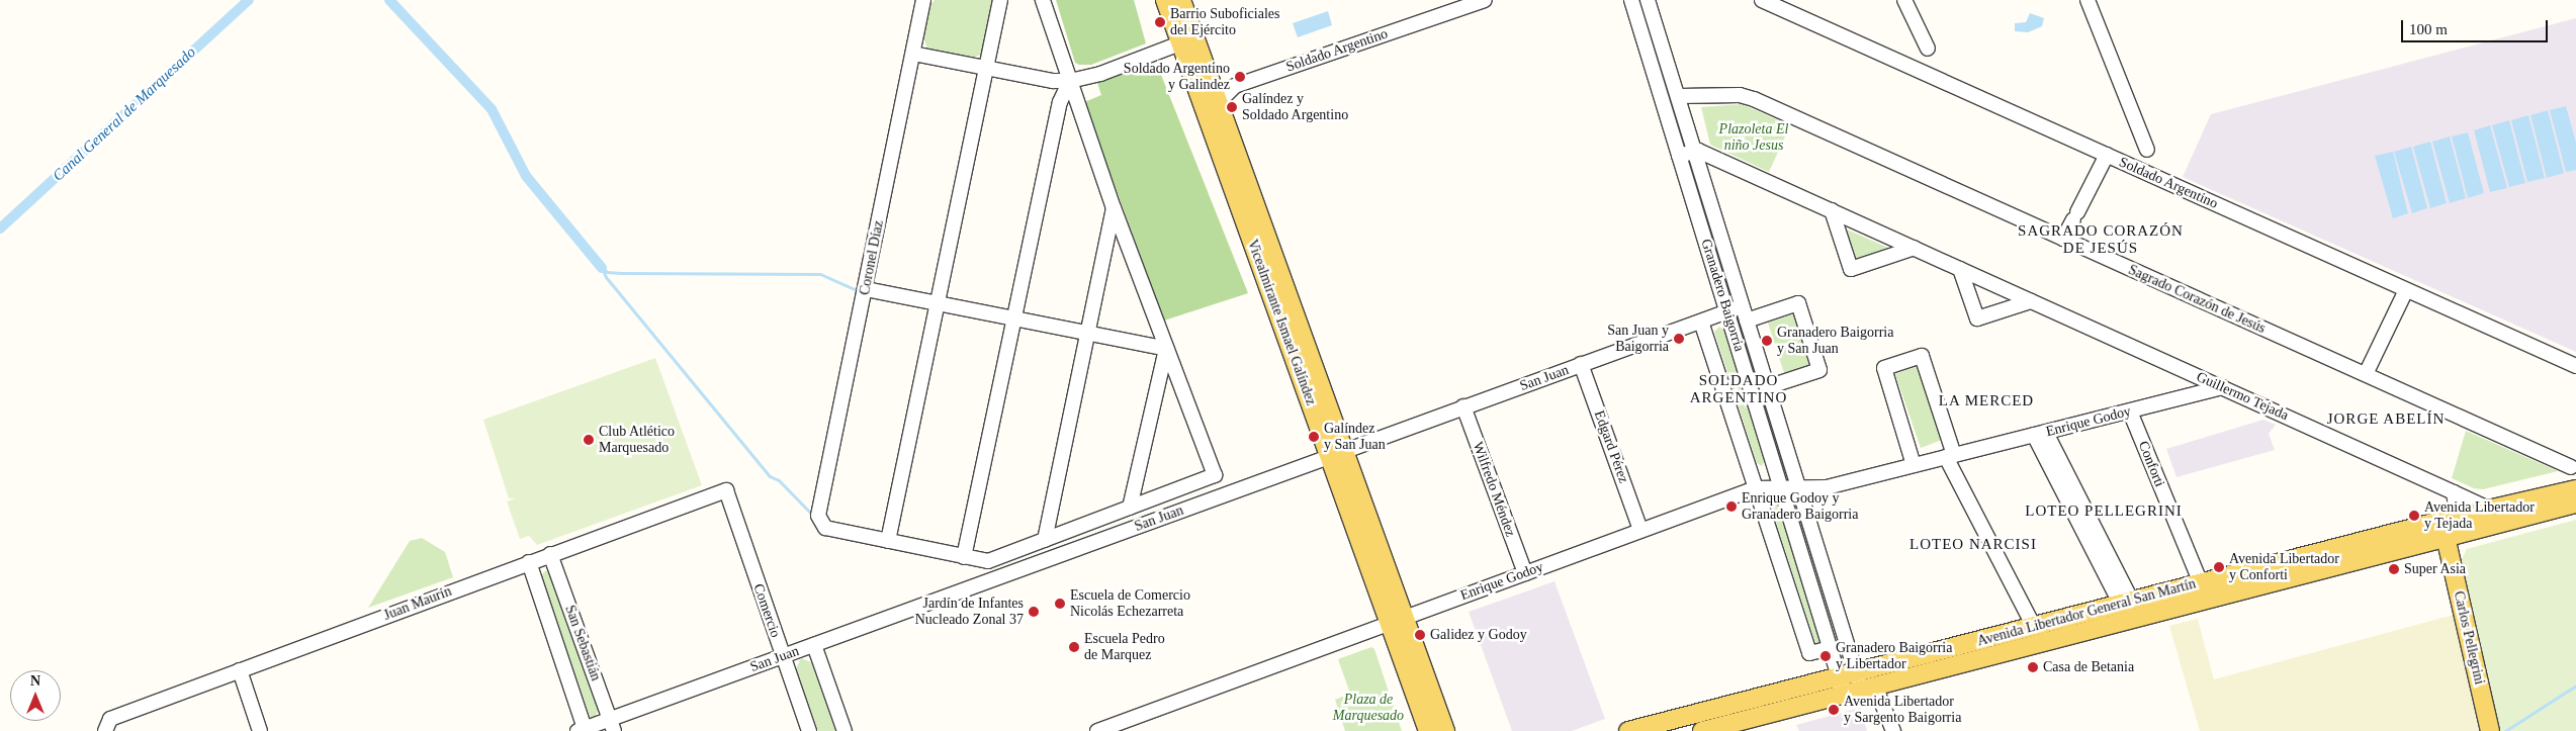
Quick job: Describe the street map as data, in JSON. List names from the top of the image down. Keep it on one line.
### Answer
{"streets":{"main road":["Vicealmirante Ismael Galíndez","Avenida Libertador General San Martín","Carlos Pellegrini"],"street":["Soldado Argentino","Coronel Díaz","Granadero Baigorria","Sagrado Corazón de Jesús","San Juan","Guillermo Tejada","Enrique Godoy","Edgard Pérez","Conforti","Wilfredo Méndez","Juan Maurín","Comercio","San Sebastián"]},"crossings":[["Soldado Argentino","Vicealmirante Ismael Galíndez"],["Granadero Baigorria","Sagrado Corazón de Jesús"],["Granadero Baigorria","San Juan"],["Granadero Baigorria","Guillermo Tejada"],["Granadero Baigorria","Enrique Godoy"],["Granadero Baigorria","Avenida Libertador General San Martín"],["Vicealmirante Ismael Galíndez","San Juan"],["Vicealmirante Ismael Galíndez","Enrique Godoy"],["San Juan","Edgard Pérez"],["San Juan","Wilfredo Méndez"],["San Juan","Comercio"],["San Juan","San Sebastián"],["Guillermo Tejada","Enrique Godoy"],["Guillermo Tejada","Avenida Libertador General San Martín"],["Enrique Godoy","Edgard Pérez"],["Enrique Godoy","Conforti"],["Enrique Godoy","Wilfredo Méndez"],["Conforti","Avenida Libertador General San Martín"],["Juan Maurín","Comercio"],["Juan Maurín","San Sebastián"],["Avenida Libertador General San Martín","Carlos Pellegrini"]],"districts":["SAGRADO CORAZÓN DE JESÚS","SOLDADO ARGENTINO","LA MERCED","JORGE ABELÍN","LOTEO PELLEGRINI","LOTEO NARCISI"],"water":["Canal General de Marquesado"],"parks":["Plazoleta El niño Jesus","Plaza de Marquesado"],"places":["Barrio Suboficiales del Ejército","Soldado Argentino y Galindez","Galíndez y Soldado Argentino","San Juan y Baigorria","Granadero Baigorria y San Juan","Galíndez y San Juan","Club Atlético Marquesado","Enrique Godoy y Granadero Baigorria","Avenida Libertador y Tejada","Avenida Libertador y Conforti","Super Asia","Escuela de Comercio Nicolás Echezarreta","Jardín de Infantes Nucleado Zonal 37","Galidez y Godoy","Escuela Pedro de Marquez","Granadero Baigorria y Libertador","Casa de Betania","Avenida Libertador y Sargento Baigorria"],"scale_bar":"100 m","north":"top"}
